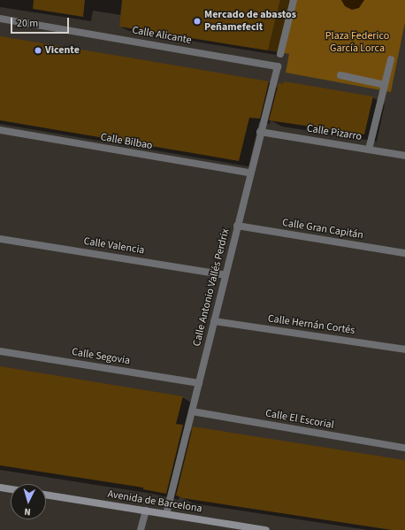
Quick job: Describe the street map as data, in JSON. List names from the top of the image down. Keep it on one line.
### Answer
{"streets":{"street":["Calle Alicante","Calle Pizarro","Calle Bilbao","Calle Gran Capitán","Calle Valencia","Calle Antonio Vallés Perdrix","Calle Hernán Cortés","Calle Segovia","Calle El Escorial","Avenida de Barcelona"]},"crossings":[["Calle Alicante","Calle Antonio Vallés Perdrix"],["Calle Pizarro","Calle Antonio Vallés Perdrix"],["Calle Bilbao","Calle Antonio Vallés Perdrix"],["Calle Gran Capitán","Calle Antonio Vallés Perdrix"],["Calle Valencia","Calle Antonio Vallés Perdrix"],["Calle Antonio Vallés Perdrix","Calle Hernán Cortés"],["Calle Antonio Vallés Perdrix","Calle Segovia"],["Calle Antonio Vallés Perdrix","Calle El Escorial"],["Calle Antonio Vallés Perdrix","Avenida de Barcelona"]],"parks":["Plaza Federico García Lorca"],"places":["Mercado de abastos Peñamefecit","Vicente"],"scale_bar":"20 m","north":"bottom"}
